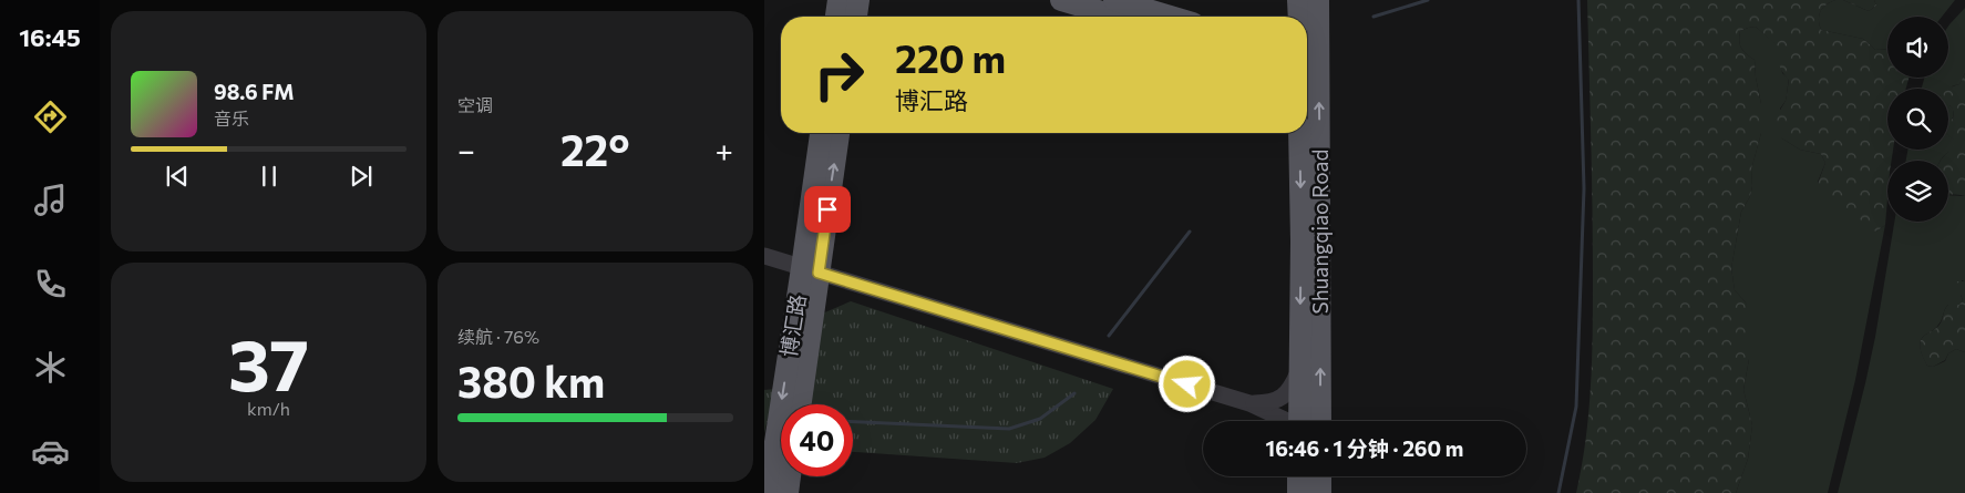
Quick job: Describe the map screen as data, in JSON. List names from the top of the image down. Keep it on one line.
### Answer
{"streets":{"main road":["Shuangqiao Road","博汇路"]},"page":{"tabs":"16:45","tile":["空调",["37","km/h"],["续航 · 76%","380 km"]],"turn":["220 m","博汇路"],"song":["98.6 FM","音乐"],"heat":["−","22°","+"],"limit":"40","trip":"16:46 · 1 分钟 · 260 m"}}
